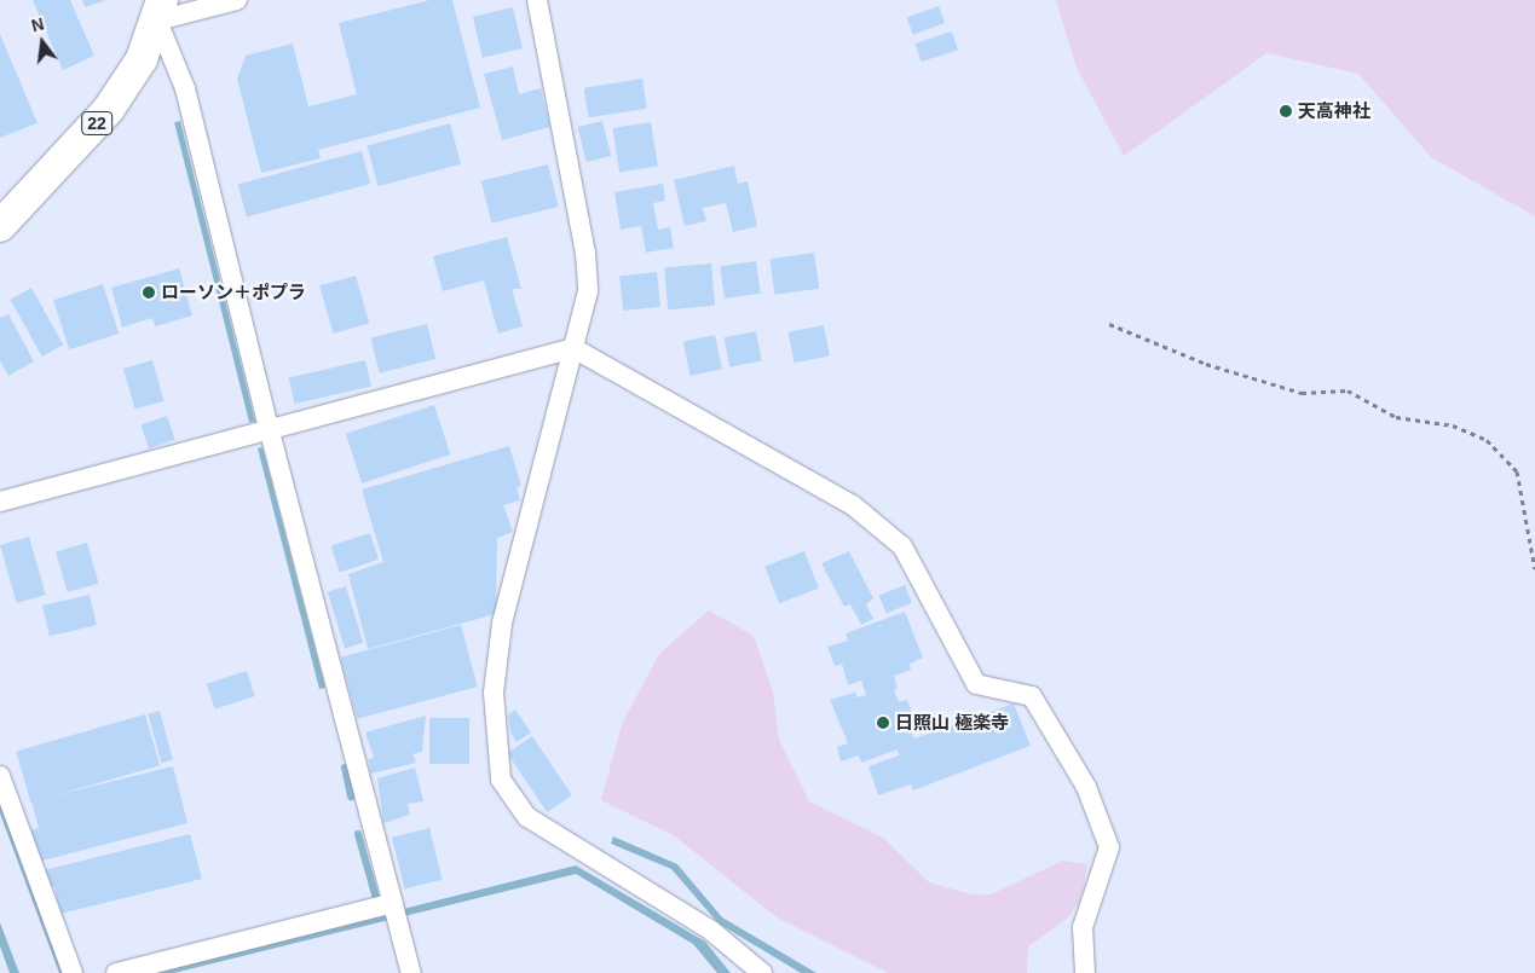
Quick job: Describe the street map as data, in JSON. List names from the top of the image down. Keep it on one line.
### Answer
{"streets":{"main road":["22"]},"places":["天高神社","ローソン＋ポプラ","日照山 極楽寺"],"north":"top"}
